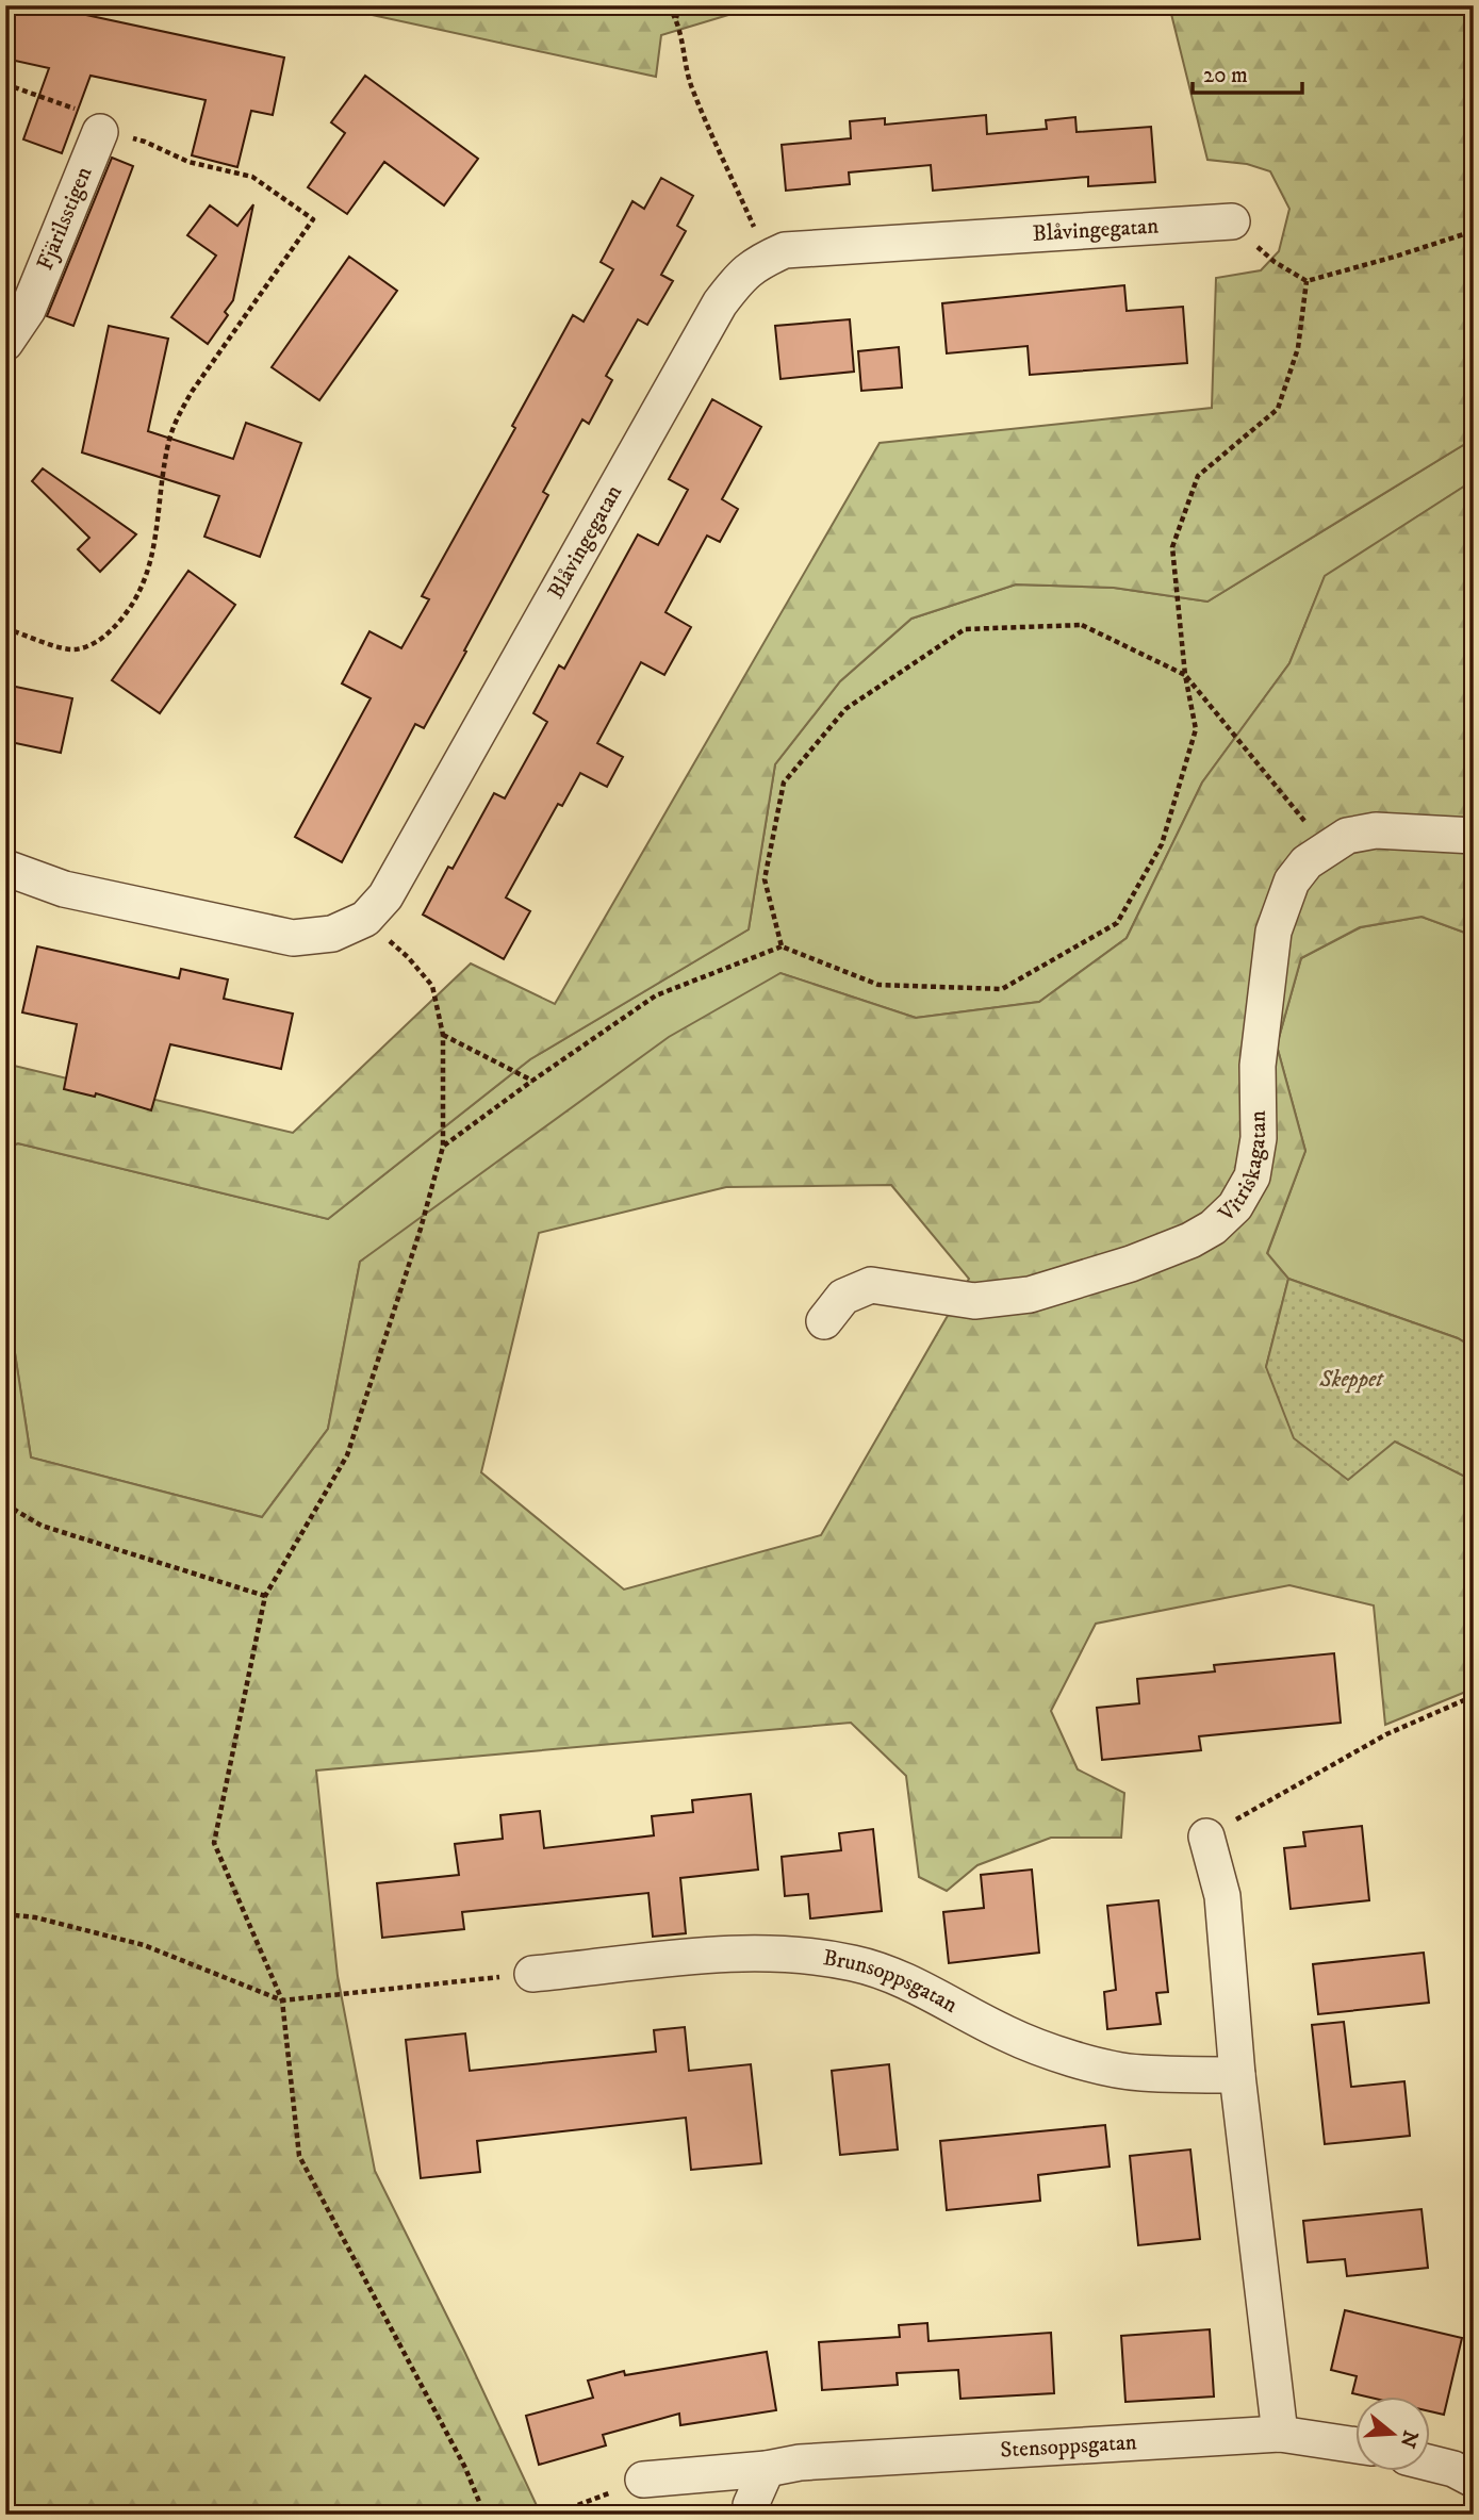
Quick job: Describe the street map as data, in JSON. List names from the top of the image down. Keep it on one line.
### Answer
{"streets":{"street":["Fjärilsstigen","Blåvingegatan","Vitriskagatan","Brunsoppsgatan","Stensoppsgatan"]},"parks":["Skeppet"],"scale_bar":"20 m","north":"right"}
